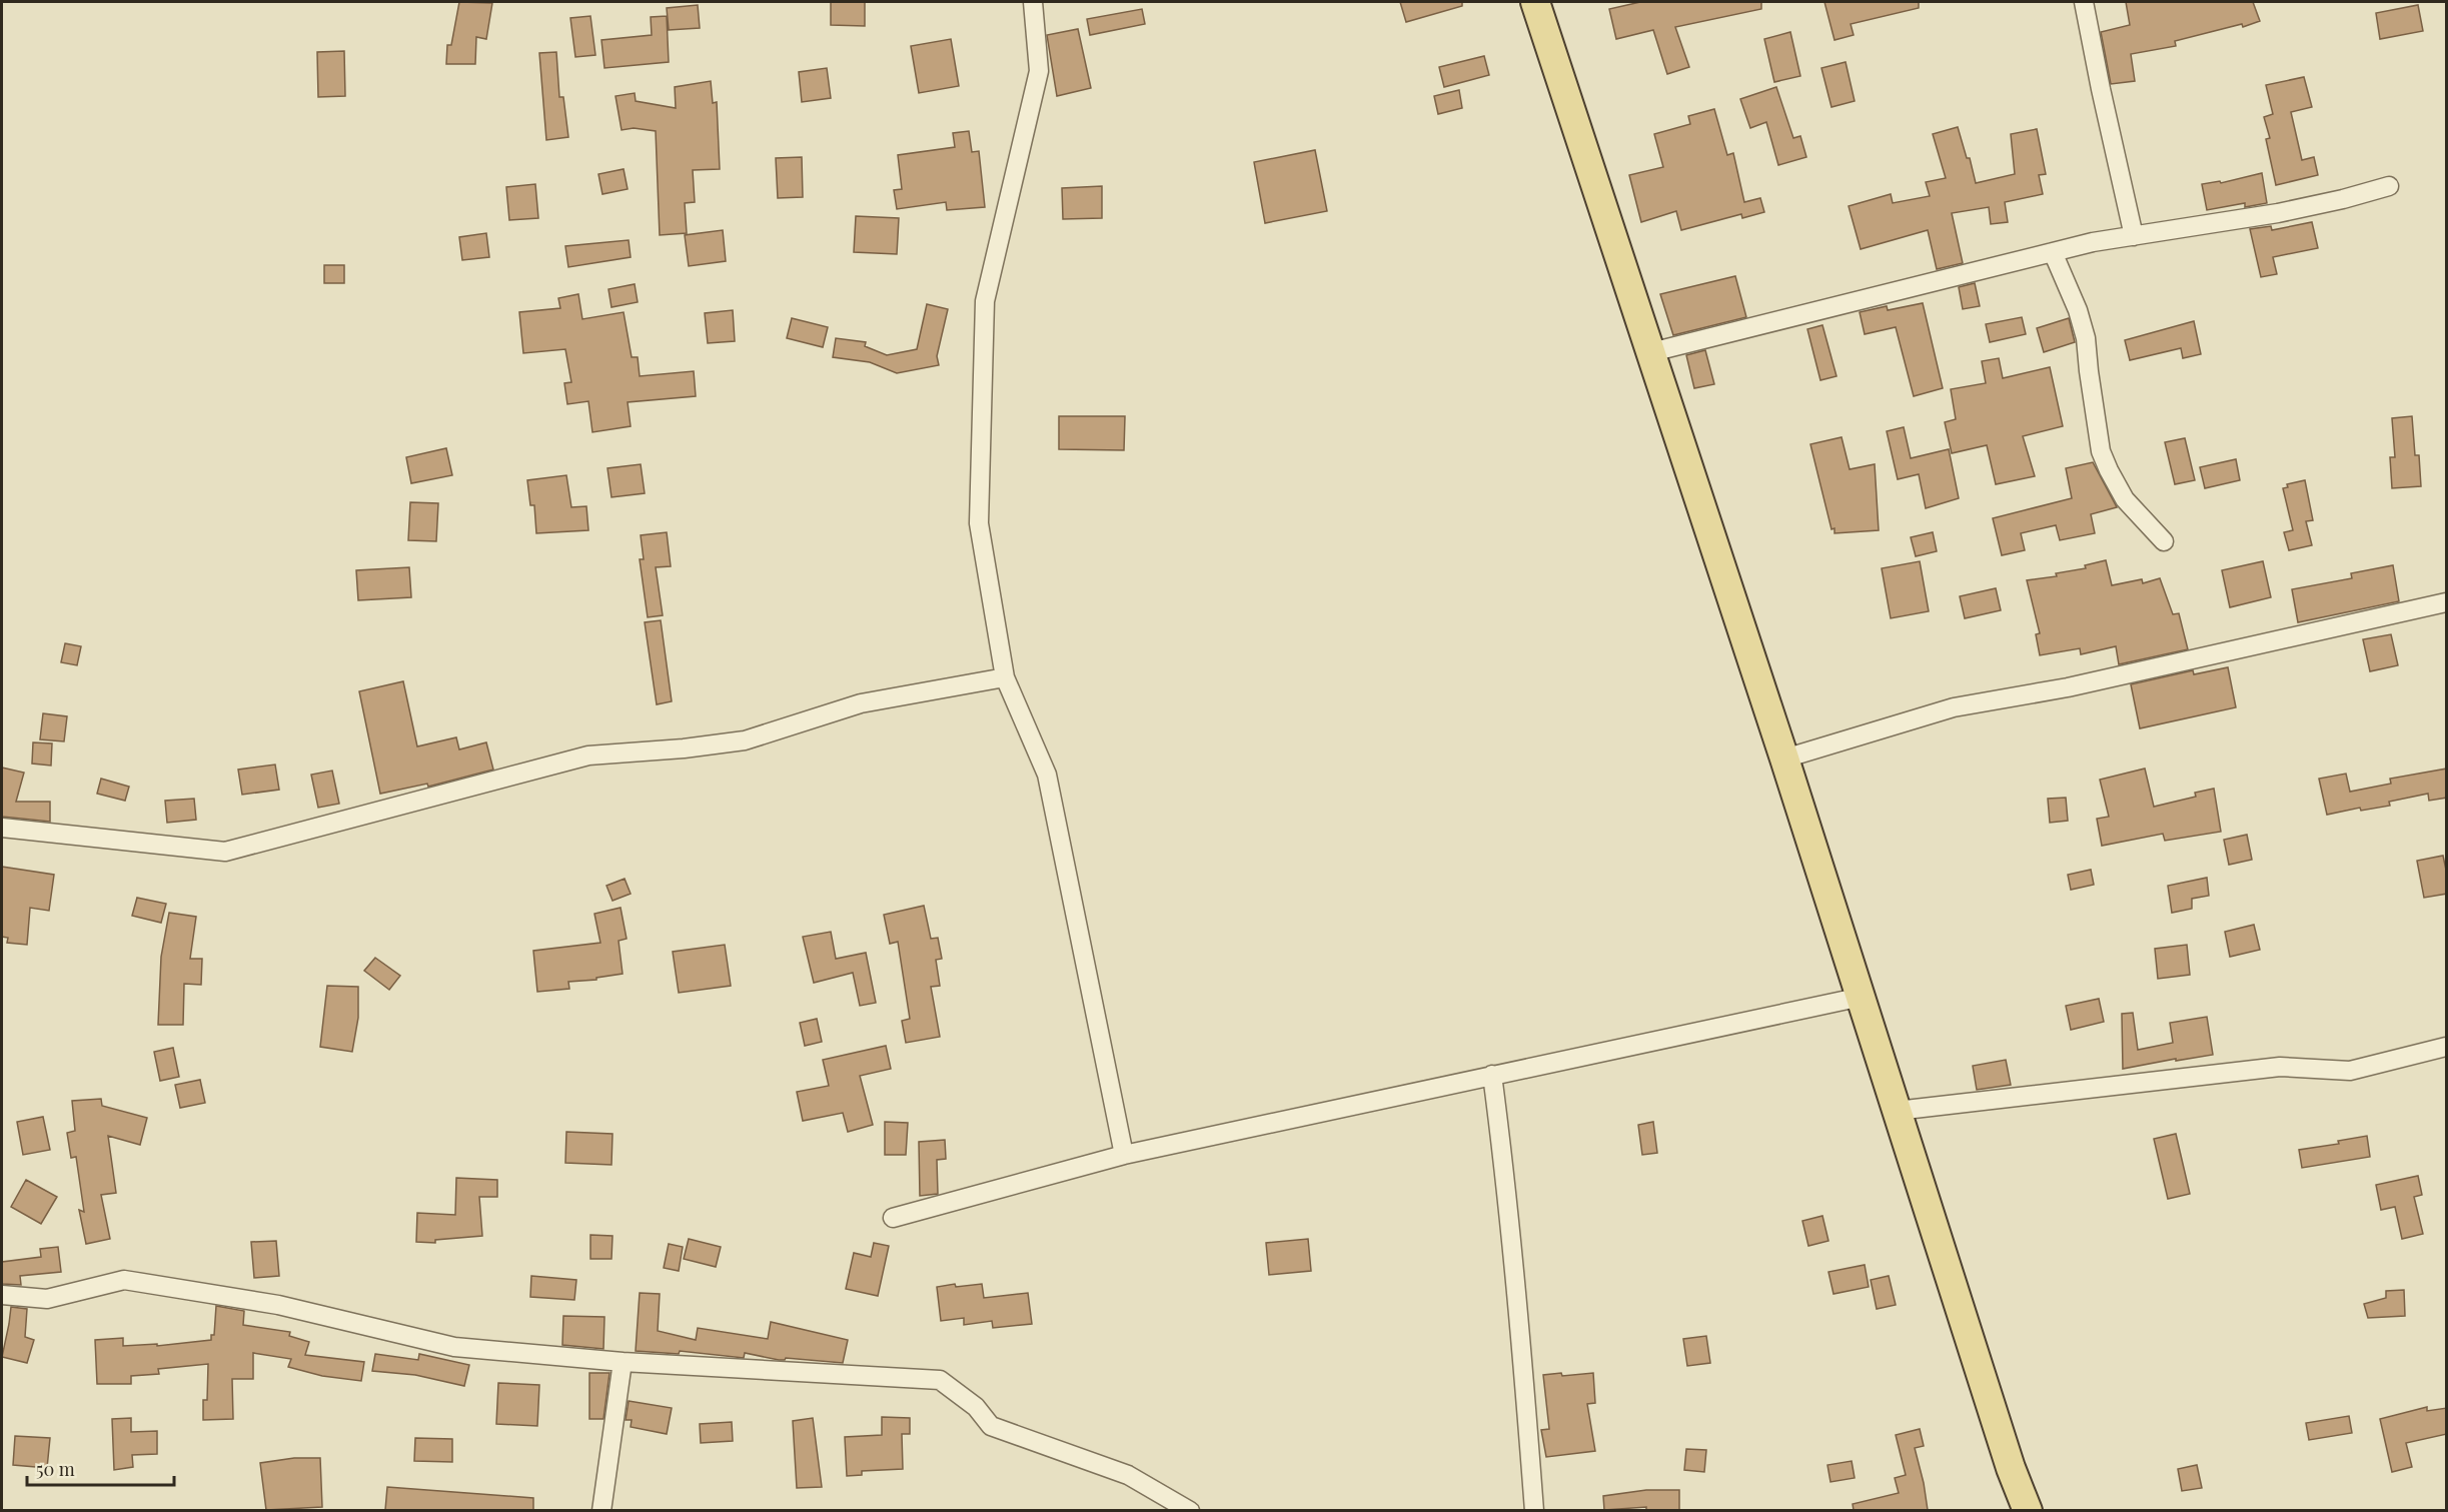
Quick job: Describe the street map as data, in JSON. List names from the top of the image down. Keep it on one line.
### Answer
{"scale_bar":"50 m"}
